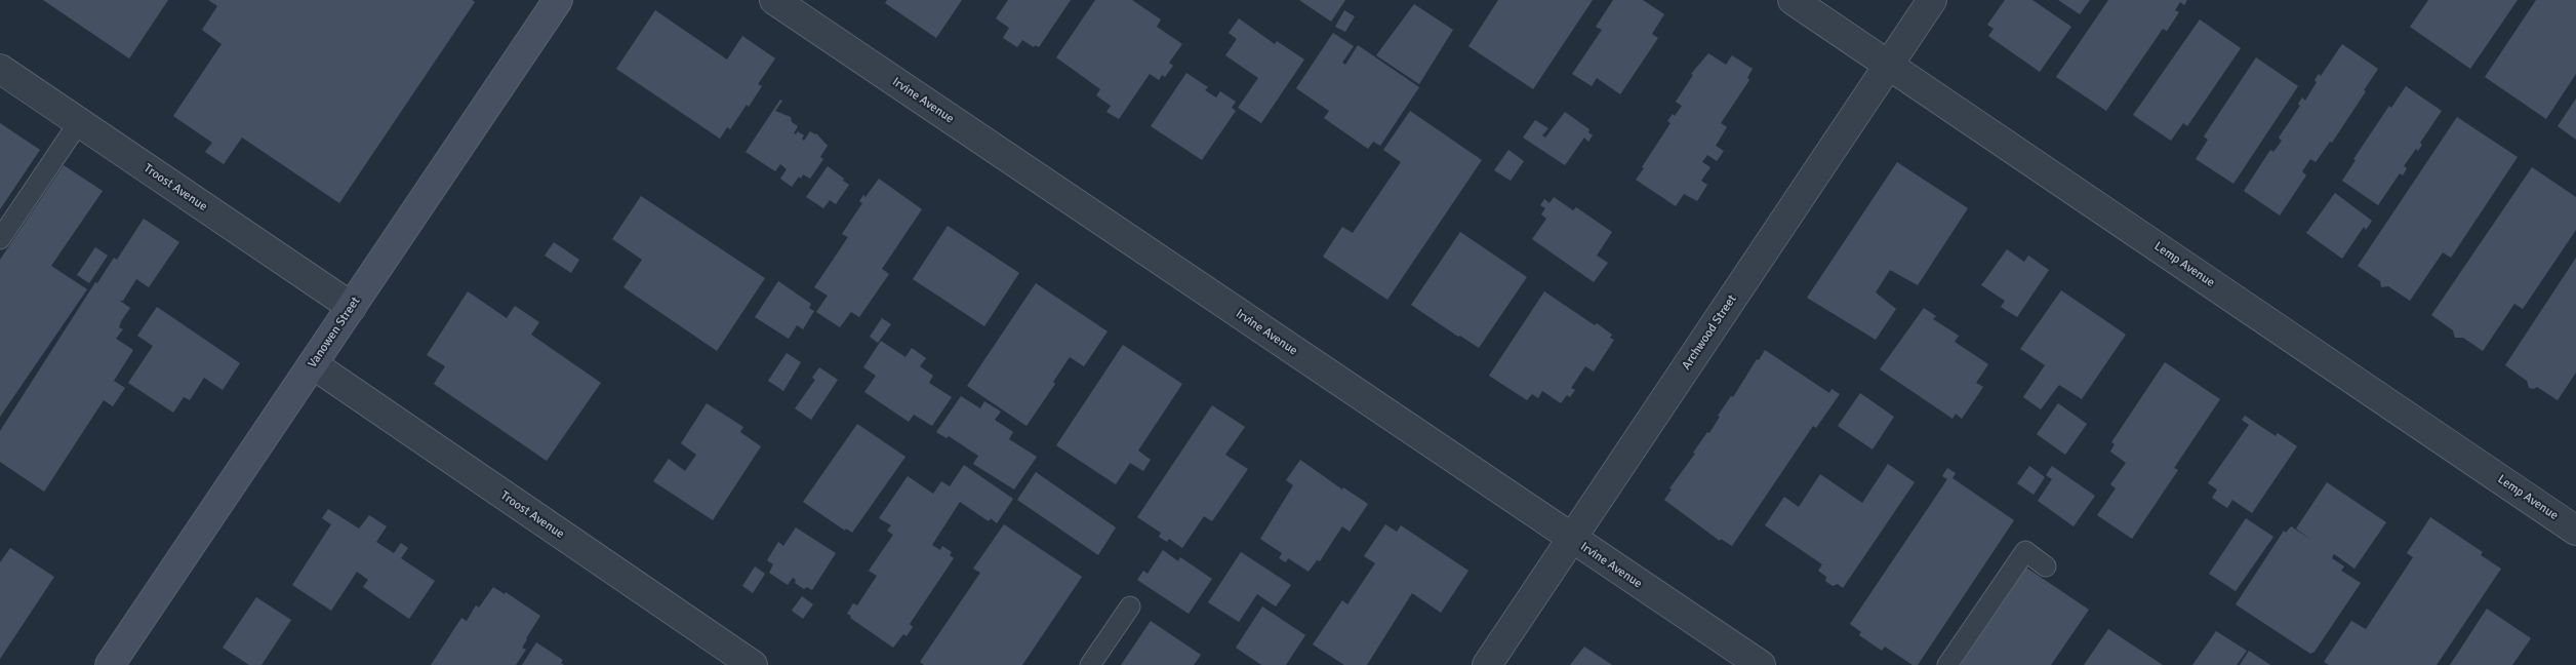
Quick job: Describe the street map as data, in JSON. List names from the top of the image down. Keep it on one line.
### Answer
{"streets":{"main road":["Vanowen Street"],"street":["Irvine Avenue","Troost Avenue","Lemp Avenue","Archwood Street"]},"crossings":[["Irvine Avenue","Archwood Street"],["Troost Avenue","Vanowen Street"],["Lemp Avenue","Archwood Street"]]}
